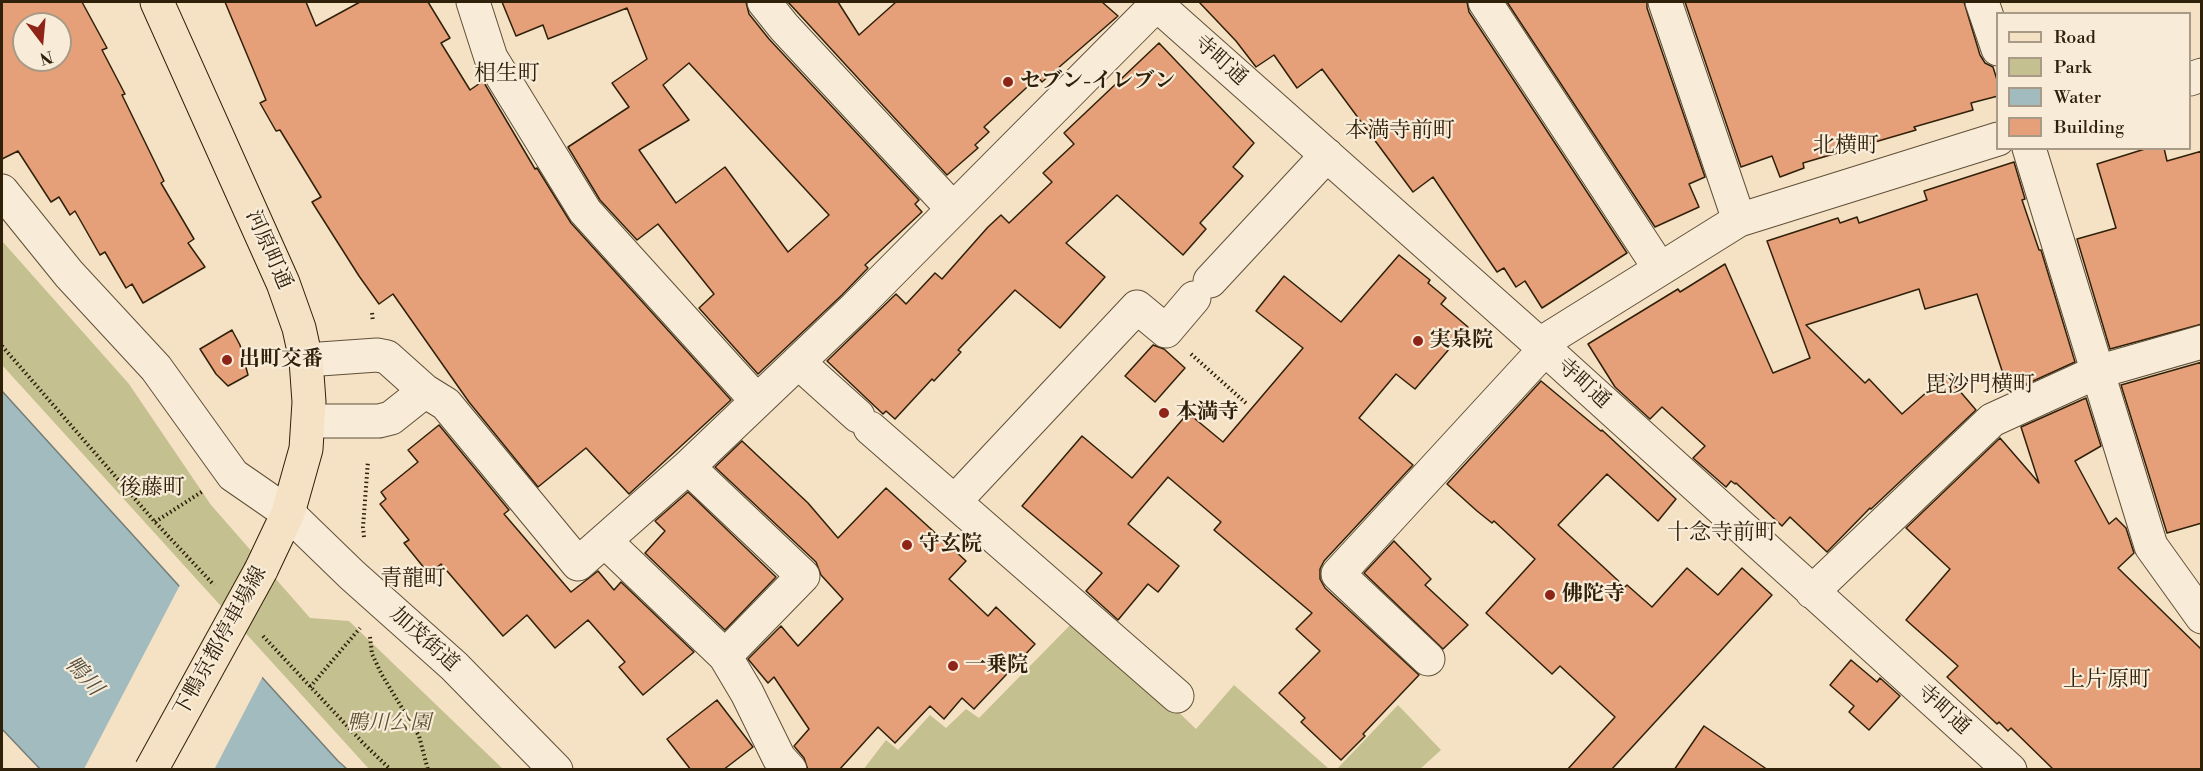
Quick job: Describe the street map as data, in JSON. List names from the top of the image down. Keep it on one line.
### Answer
{"streets":{"main road":["河原町通","下鴨京都停車場線"],"street":["寺町通","加茂街道"]},"crossings":[["河原町通","加茂街道"],["河原町通","下鴨京都停車場線"],["加茂街道","下鴨京都停車場線"]],"districts":["相生町","本満寺前町","北横町","毘沙門横町","後藤町","十念寺前町","青龍町","上片原町"],"water":["鴨川"],"parks":["鴨川公園"],"places":["セブン-イレブン","実泉院","出町交番","本満寺","守玄院","佛陀寺","一乗院"],"legend":["Road","Park","Water","Building"],"north":"bottom"}
